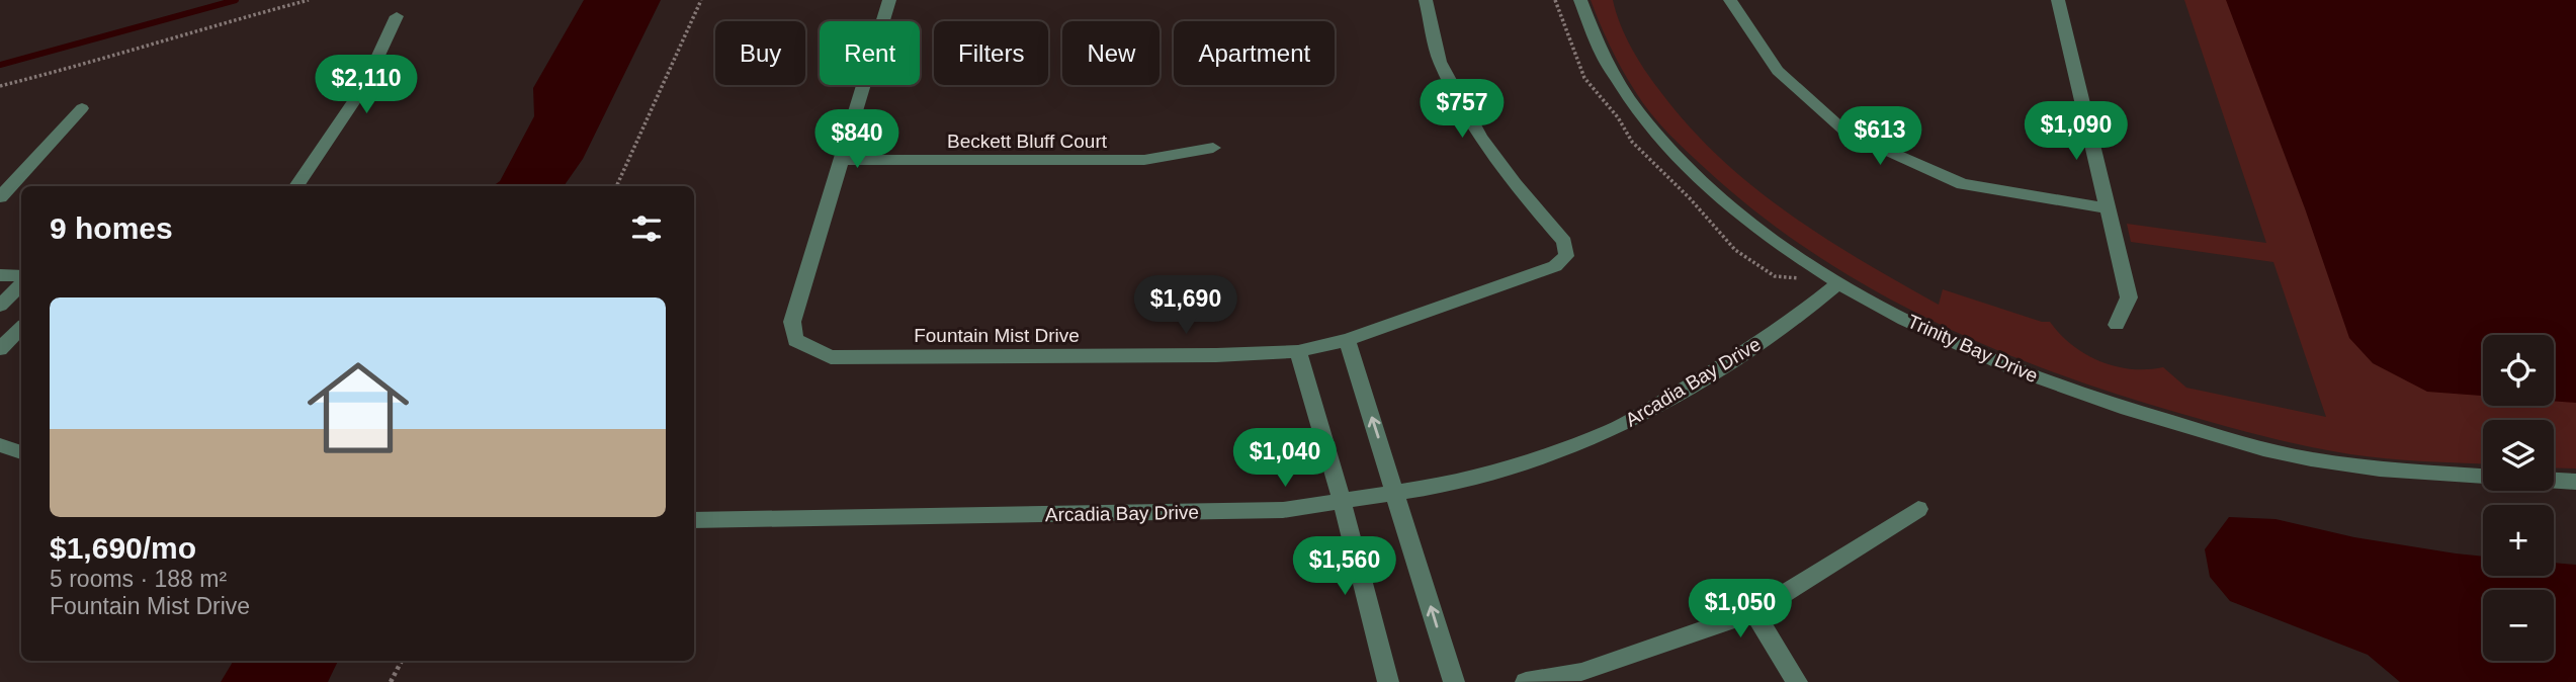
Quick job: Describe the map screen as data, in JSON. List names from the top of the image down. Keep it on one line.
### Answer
{"streets":{"street":["Beckett Bluff Court","Fountain Mist Drive","Trinity Bay Drive","Arcadia Bay Drive"]},"crossings":[["Beckett Bluff Court","Fountain Mist Drive"],["Trinity Bay Drive","Arcadia Bay Drive"]],"page":{"chip":["Buy","Rent","Filters","New","Apartment"],"price":["$2,110","$757","$1,090","$613","$840","$1,690","$1,040","$1,560","$1,050"],"heading":"9 homes","list":[{"name":"$1,690/mo","note":"5 rooms · 188 m² · Fountain Mist Drive"}],"map_buttons":["+","−"]}}
